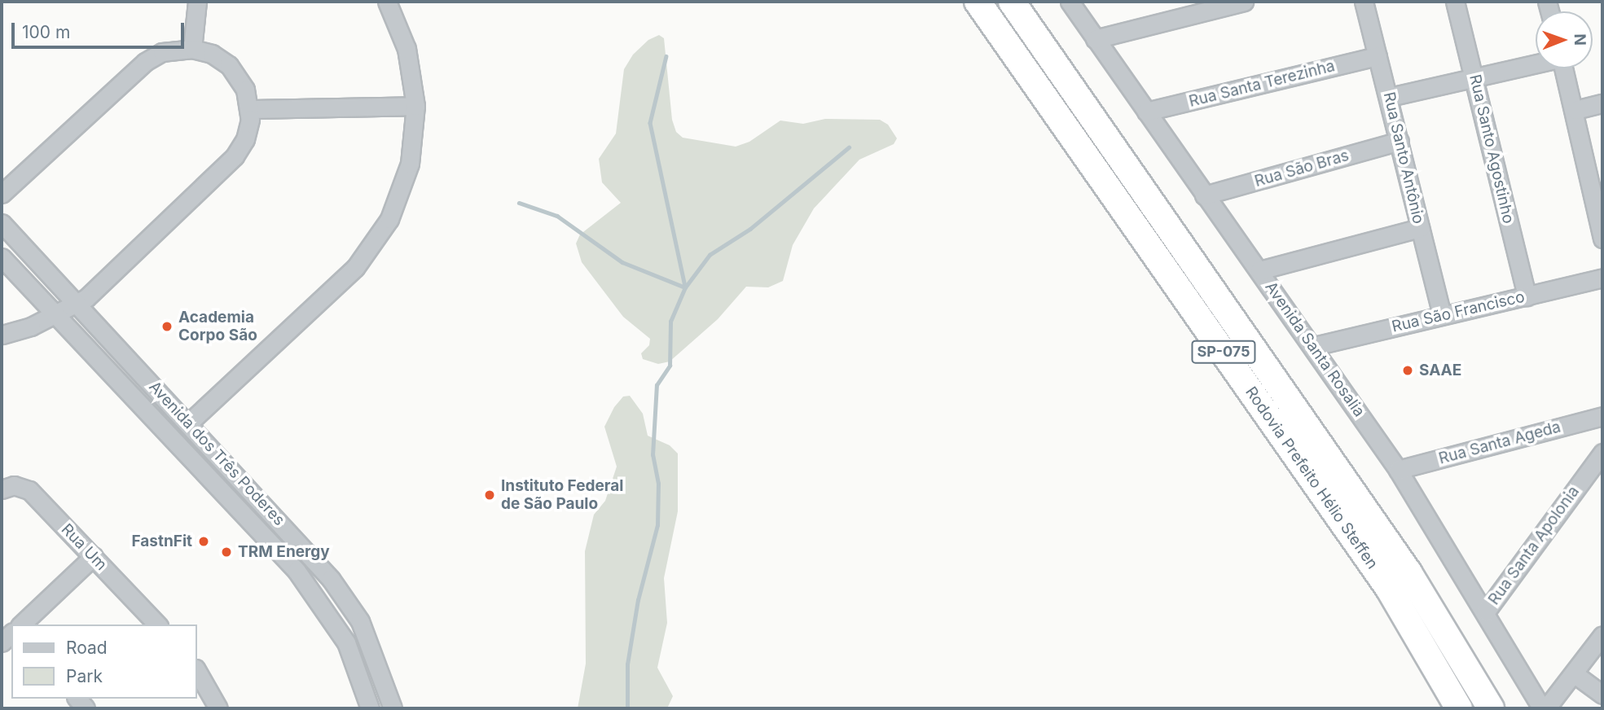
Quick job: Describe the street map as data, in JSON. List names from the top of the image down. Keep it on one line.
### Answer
{"streets":{"highway":["SP-075","Rodovia Prefeito Hélio Steffen"],"street":["Rua Santa Terezinha","Rua Santo Agostinho","Rua Santo Antônio","Rua São Bras","Rua São Francisco","Avenida Santa Rosalia","Rua Santa Ageda","Avenida dos Três Poderes","Rua Santa Apolonia","Rua Um"]},"crossings":[["Rua Santa Terezinha","Rua Santo Antônio"],["Rua Santa Terezinha","Avenida Santa Rosalia"],["Rua Santo Agostinho","Rua São Francisco"],["Rua Santo Antônio","Rua São Bras"],["Rua Santo Antônio","Rua São Francisco"],["Rua São Bras","Avenida Santa Rosalia"],["Rua São Francisco","Avenida Santa Rosalia"],["Avenida Santa Rosalia","Rua Santa Ageda"],["Avenida Santa Rosalia","Rua Santa Apolonia"]],"places":["Academia Corpo São","SAAE","Instituto Federal de São Paulo","FastnFit","TRM Energy"],"legend":["Road","Park"],"scale_bar":"100 m","north":"right"}
